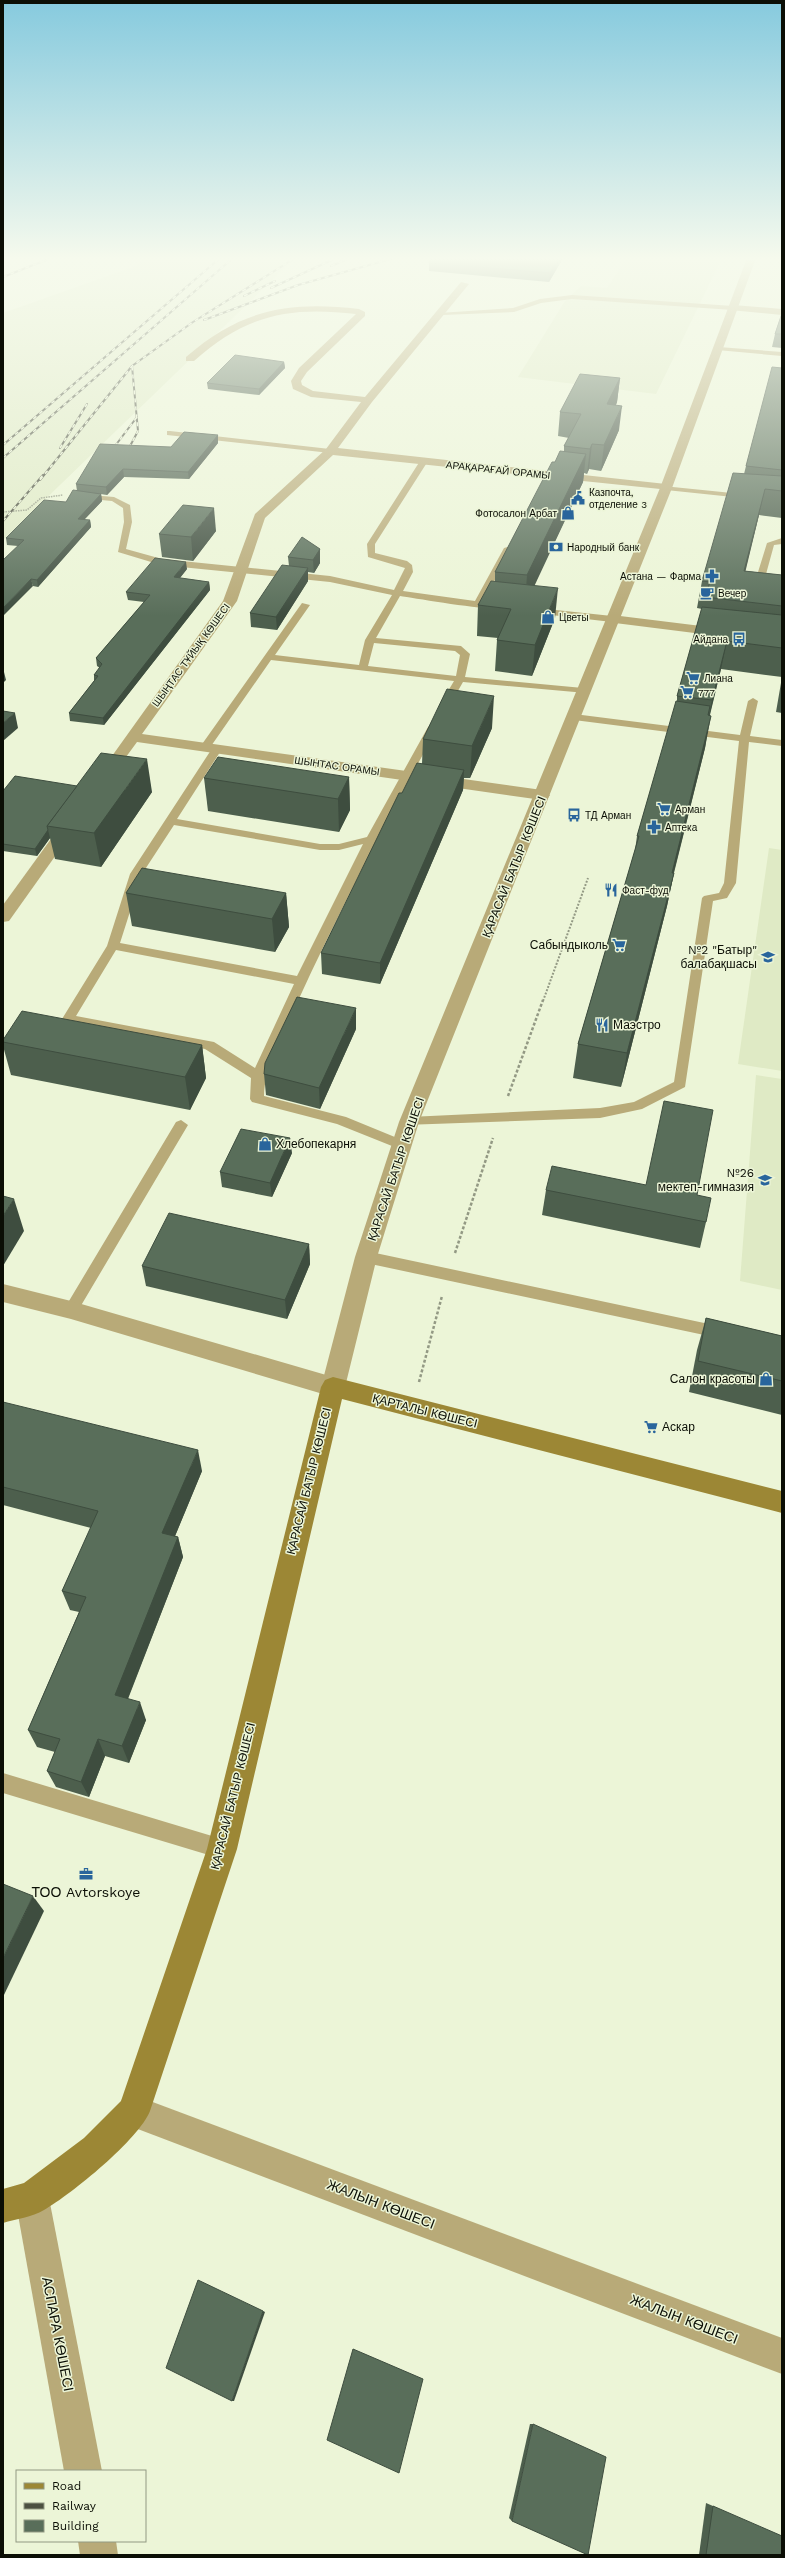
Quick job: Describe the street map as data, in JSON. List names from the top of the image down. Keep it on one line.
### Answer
{"streets":{"main road":["ҚАРАСАЙ БАТЫР КӨШЕСІ","ҚАРТАЛЫ КӨШЕСІ"],"street":["АРАҚАРАҒАЙ ОРАМЫ","ШЫҢТАС ТҰЙЫҚ КӨШЕСІ","ШЫНТАС ОРАМЫ","ЖАЛЫН КӨШЕСІ","АСПАРА КӨШЕСІ"]},"crossings":[["АРАҚАРАҒАЙ ОРАМЫ","ШЫҢТАС ТҰЙЫҚ КӨШЕСІ"],["АРАҚАРАҒАЙ ОРАМЫ","ҚАРАСАЙ БАТЫР КӨШЕСІ"],["ШЫҢТАС ТҰЙЫҚ КӨШЕСІ","ШЫНТАС ОРАМЫ"],["ШЫНТАС ОРАМЫ","ҚАРАСАЙ БАТЫР КӨШЕСІ"],["ҚАРАСАЙ БАТЫР КӨШЕСІ","ҚАРТАЛЫ КӨШЕСІ"],["ҚАРАСАЙ БАТЫР КӨШЕСІ","ЖАЛЫН КӨШЕСІ"]],"places":{"public building":["Казпочта, отделение 3"],"shop":["Фотосалон Арбат","Цветы","Хлебопекарня","Салон красоты"],"bank":["Народный банк"],"pharmacy":["Астана — Фарма","Аптека"],"cafe":["Вечер"],"bus stop":["Айдана","ТД Арман"],"supermarket":["Лиана","777","Арман","Сабындыколь","Аскар"],"restaurant":["Фаст-фуд","Маэстро"],"school or university":["№2 \"Батыр\" балабақшасы","№26 мектеп-гимназия"],"office":["ТОО Avtorskoye"]},"legend":["Road","Railway","Building"]}
